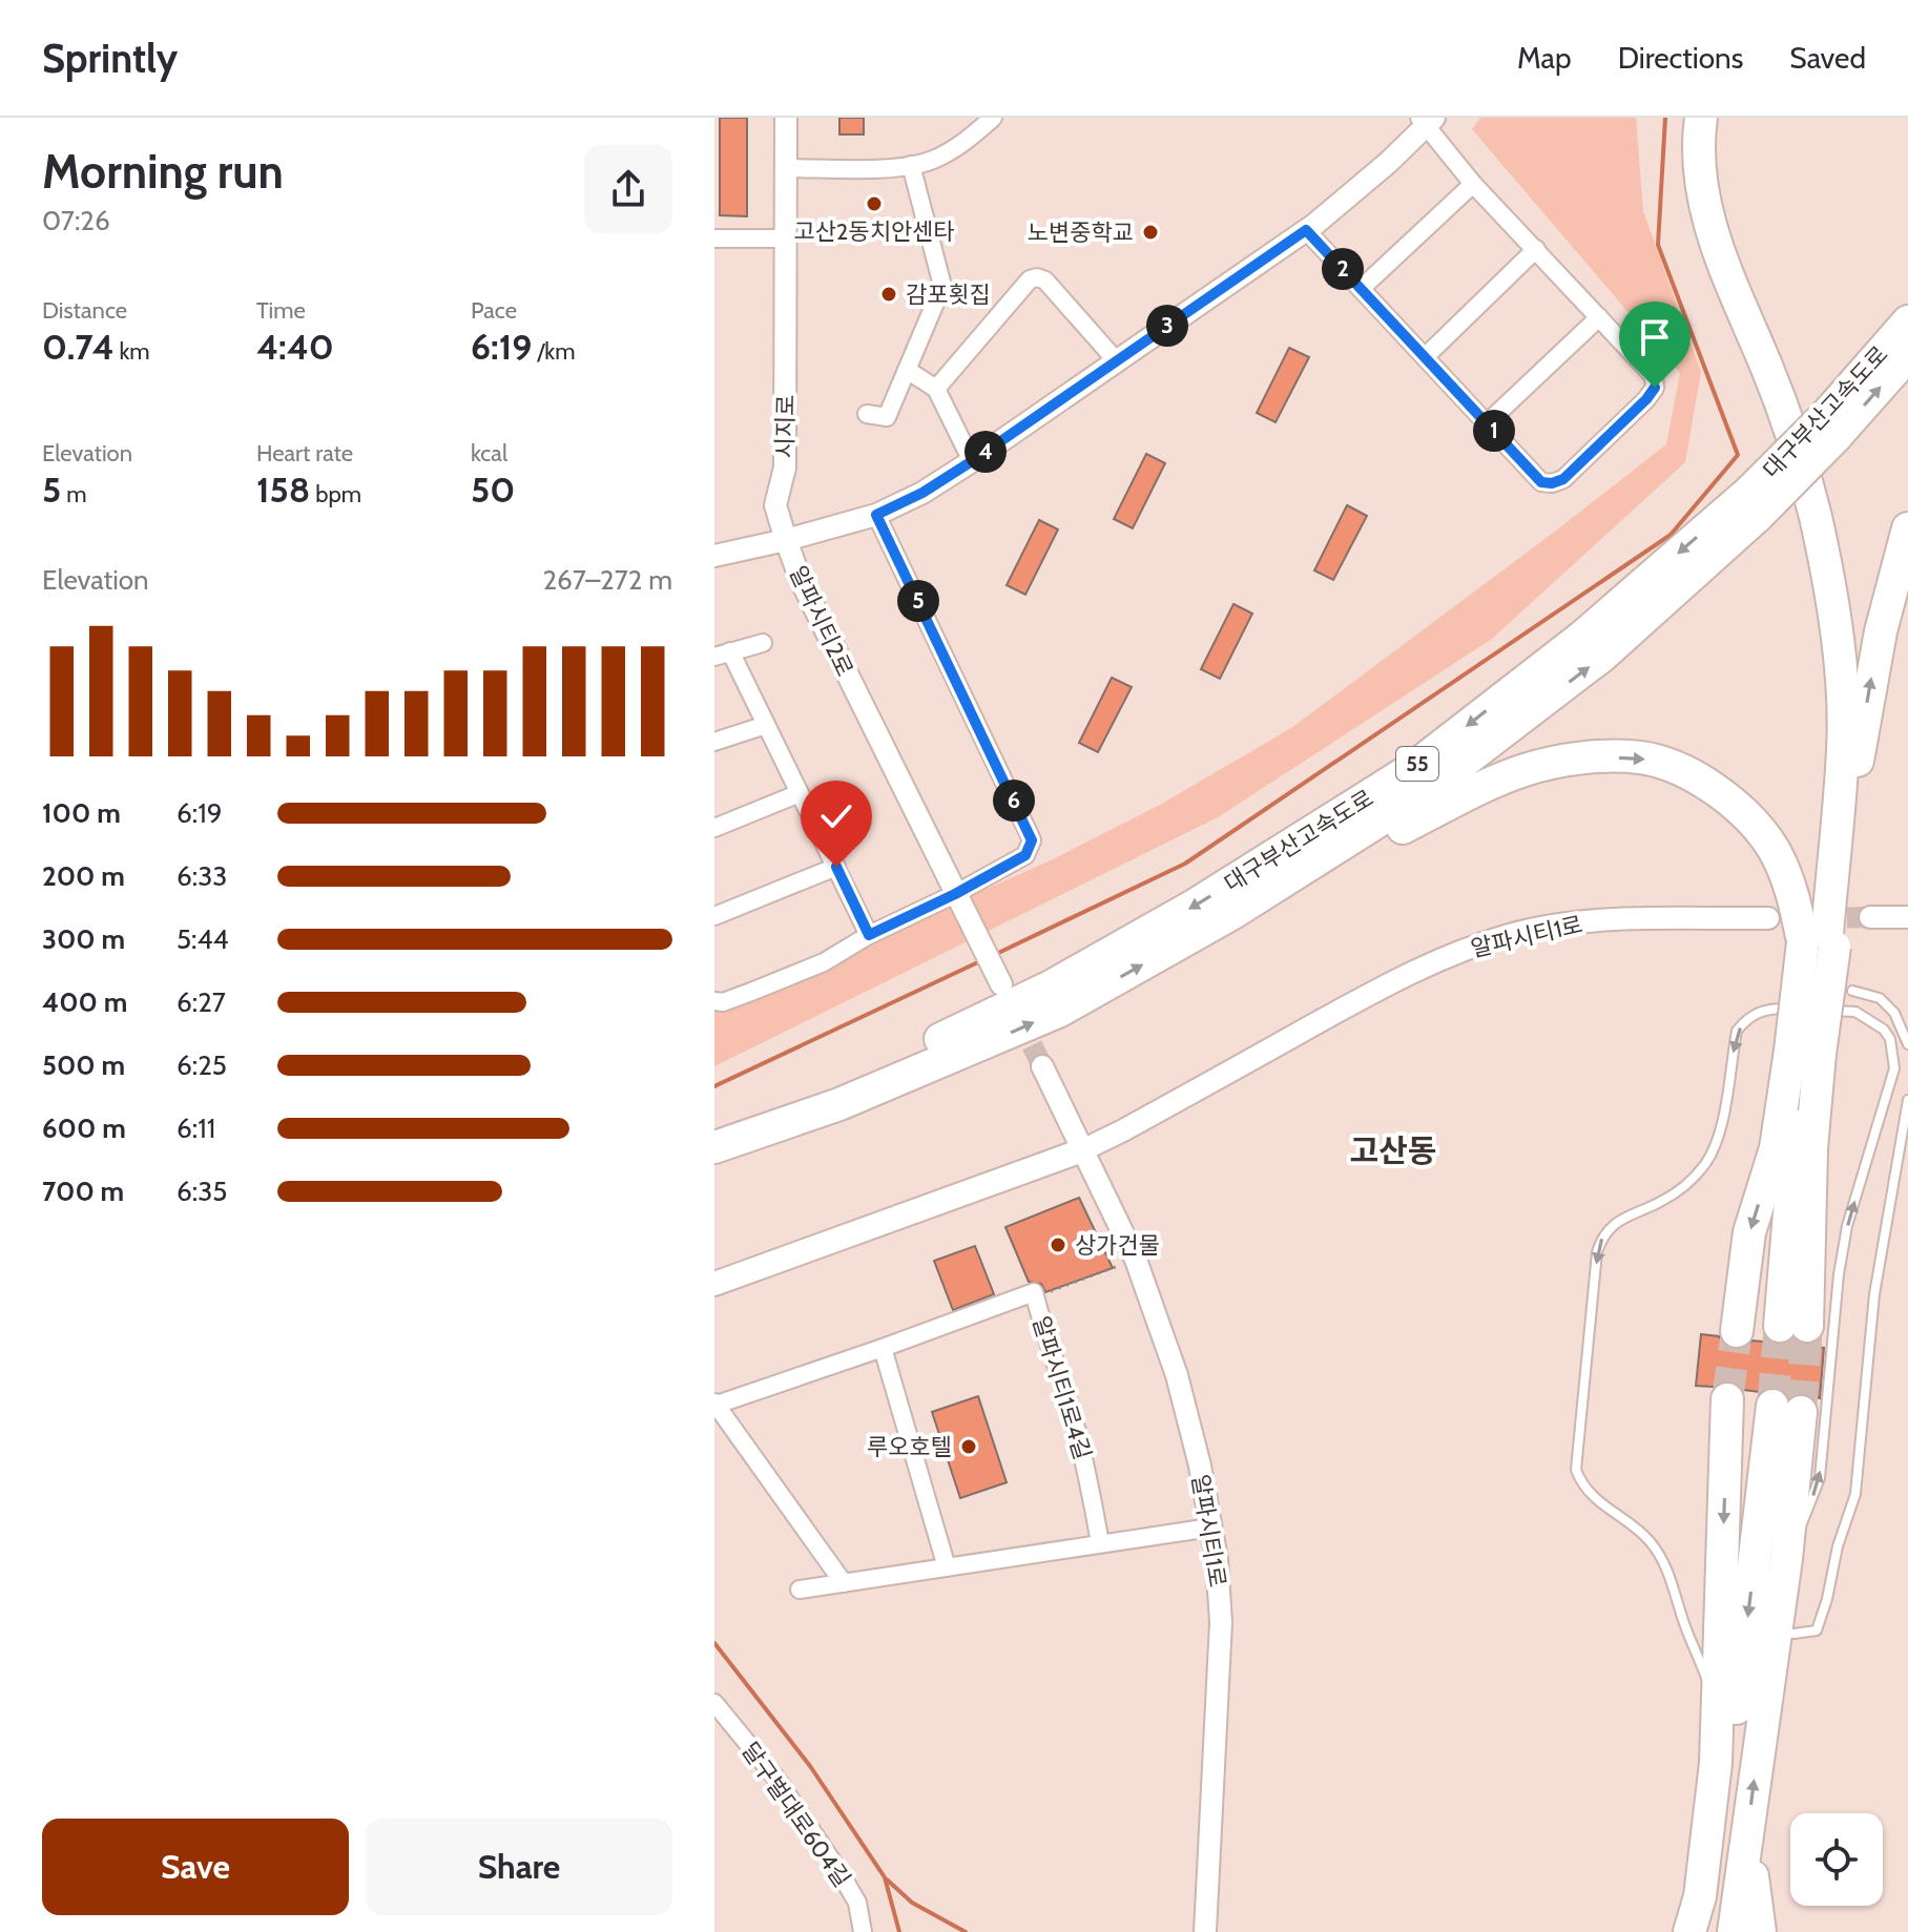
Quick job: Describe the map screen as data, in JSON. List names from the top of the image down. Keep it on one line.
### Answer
{"streets":{"highway":["대구부산고속도로","55"],"main road":["알파시티1로"],"street":["시지로","알파시티2로","알파시티1로4길","달구벌대로604길"]},"crossings":[["시지로","알파시티2로"]],"districts":["고산동"],"places":["고산2동치안센타","노변중학교","감포횟집","상가건물","루오호텔"],"page":{"header":"Sprintly","nav":["Map","Directions","Saved"],"heading":["Morning run","07:26"],"pins":["2","3","1","4","5","6"],"stats":[["Distance","0.74 km"],["Time","4:40"],["Pace","6:19 /km"],["Elevation","5 m"],["Heart rate","158 bpm"],["kcal","50"]],"chart":["Elevation","267–272 m"],"list":[{"name":"100 m","note":"6:19"},{"name":"200 m","note":"6:33"},{"name":"300 m","note":"5:44"},{"name":"400 m","note":"6:27"},{"name":"500 m","note":"6:25"},{"name":"600 m","note":"6:11"},{"name":"700 m","note":"6:35"}],"buttons":["Save","Share"]}}
